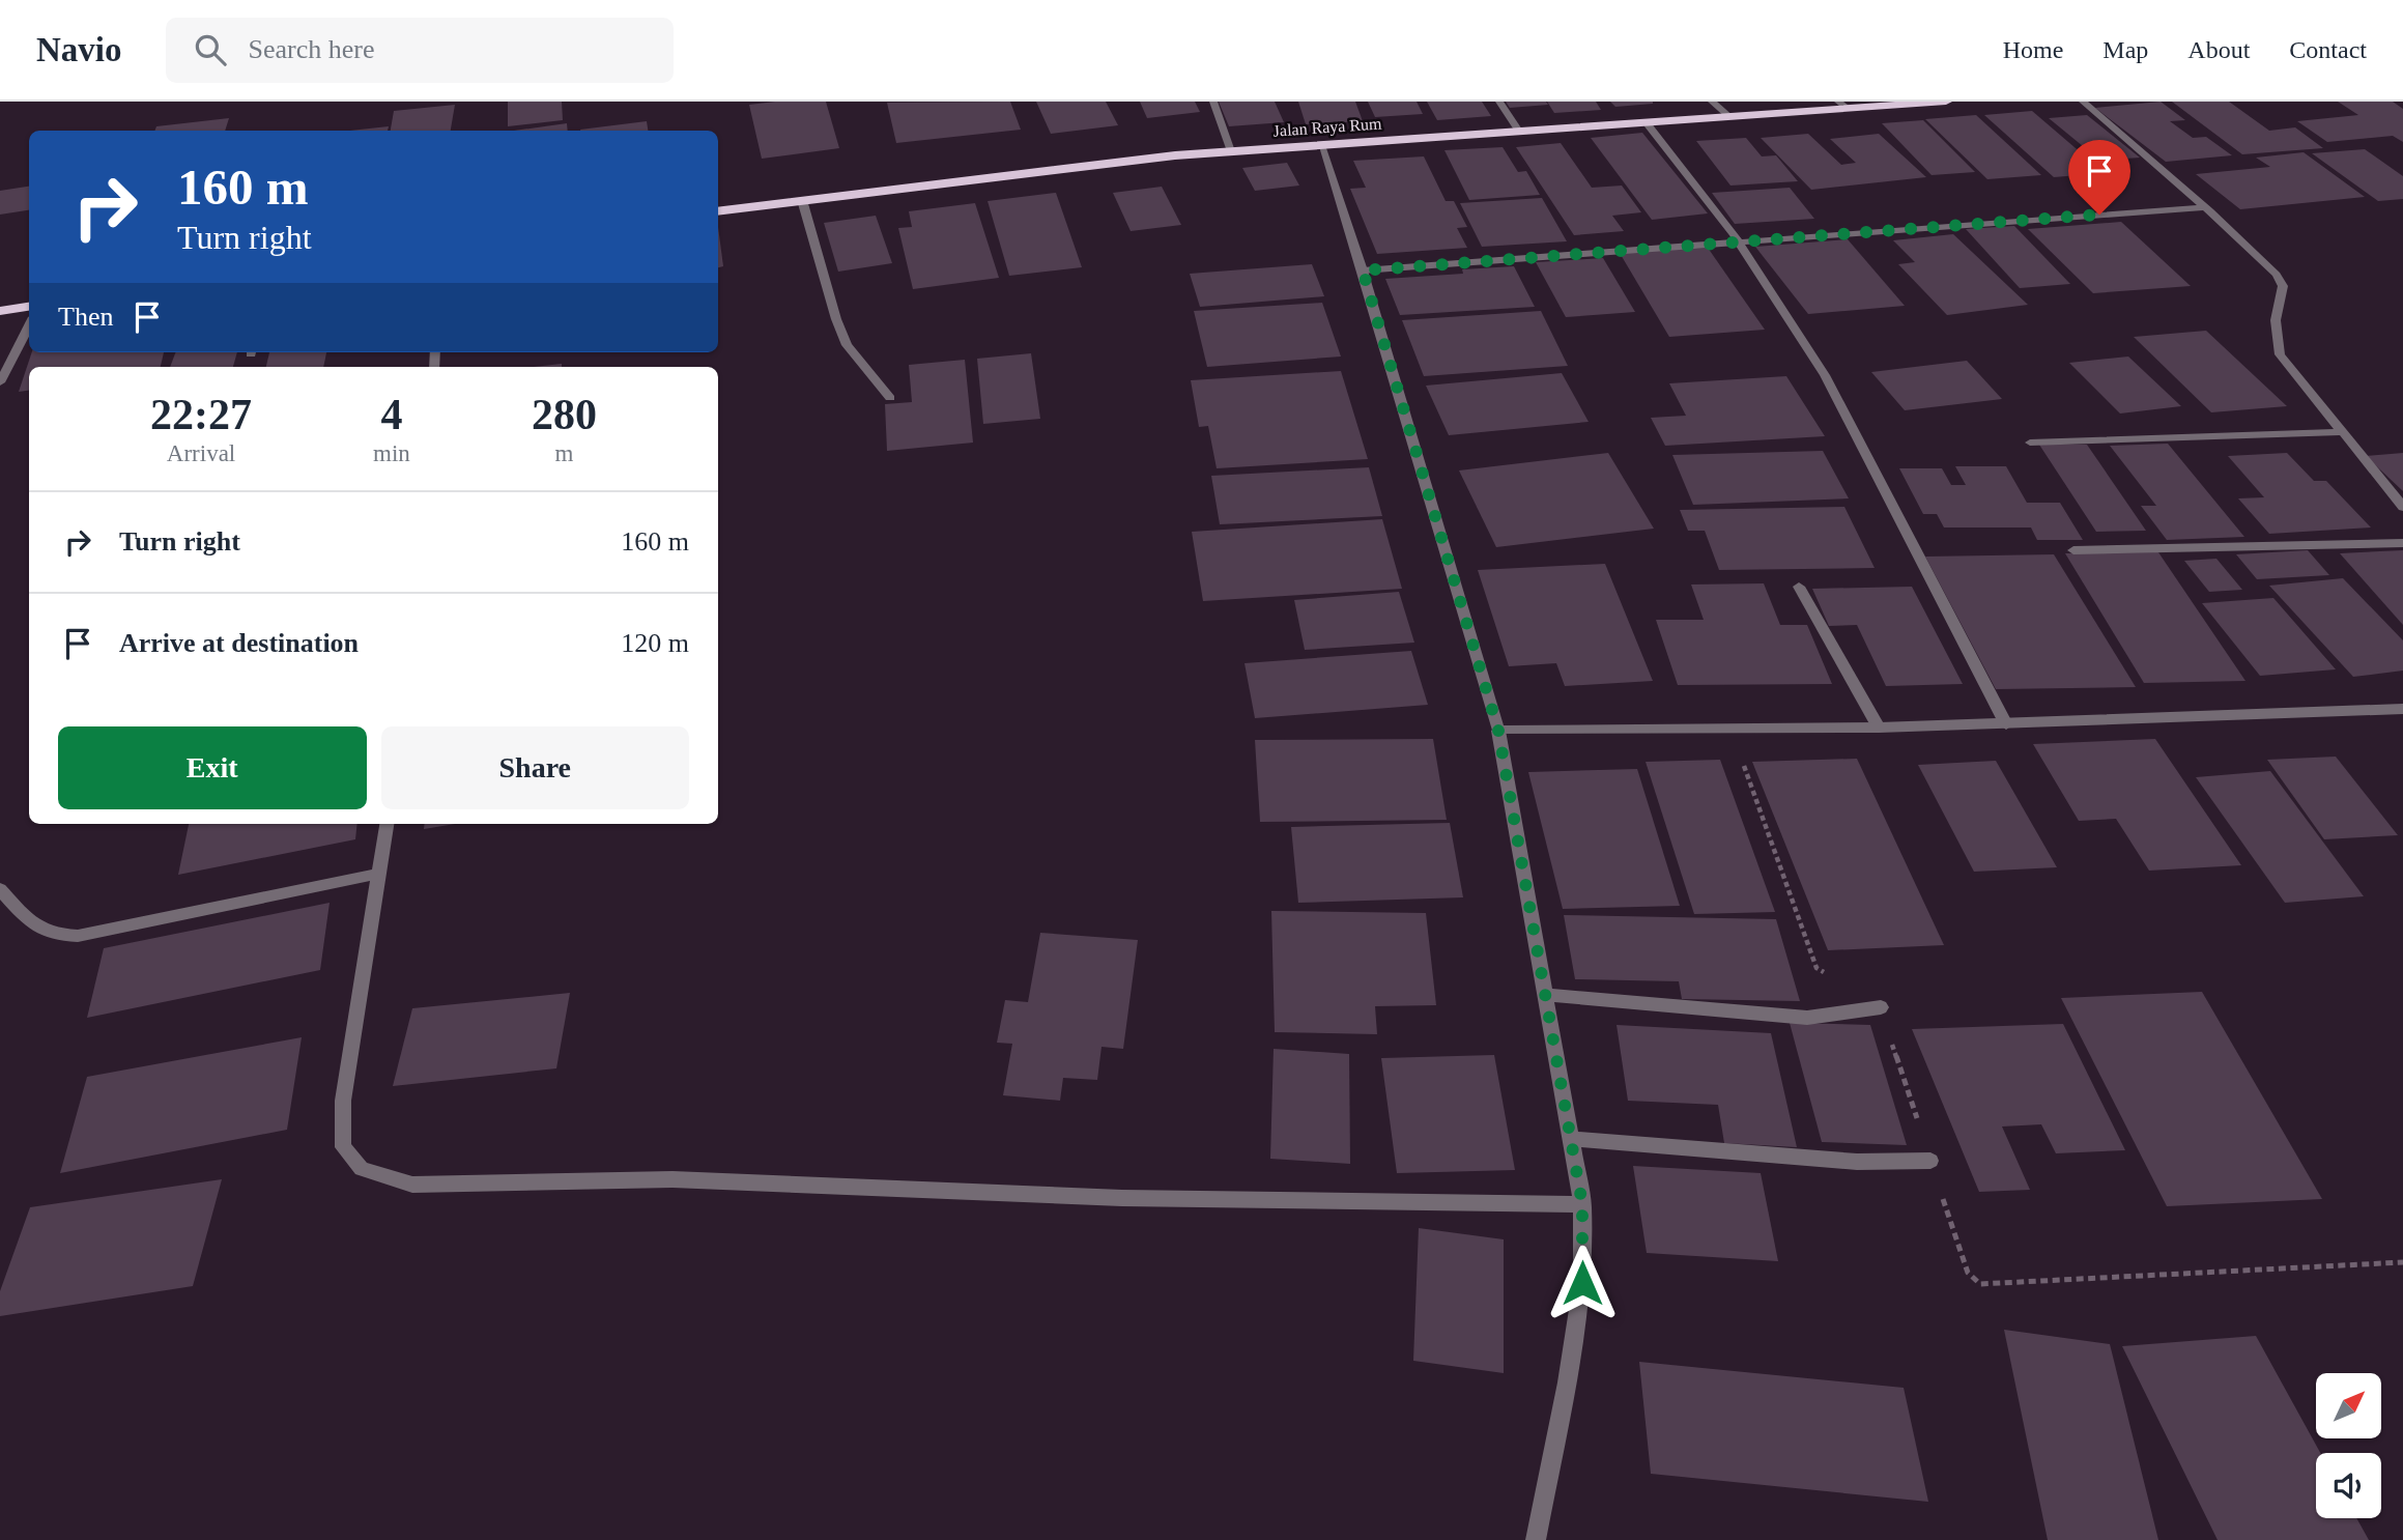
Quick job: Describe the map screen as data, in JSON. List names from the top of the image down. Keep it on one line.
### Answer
{"streets":{"highway":["Jalan Raya Rum"]},"north":"top right","page":{"header":"Navio","search":"Search here","nav":["Home","Map","About","Contact"],"turn":["160 m","Turn right"],"then":"Then","eta":["22:27","Arrival","4","min","280","m"],"list":[{"name":"Turn right","value":"160 m"},{"name":"Arrive at destination","value":"120 m"}],"buttons":["Exit","Share"]}}
